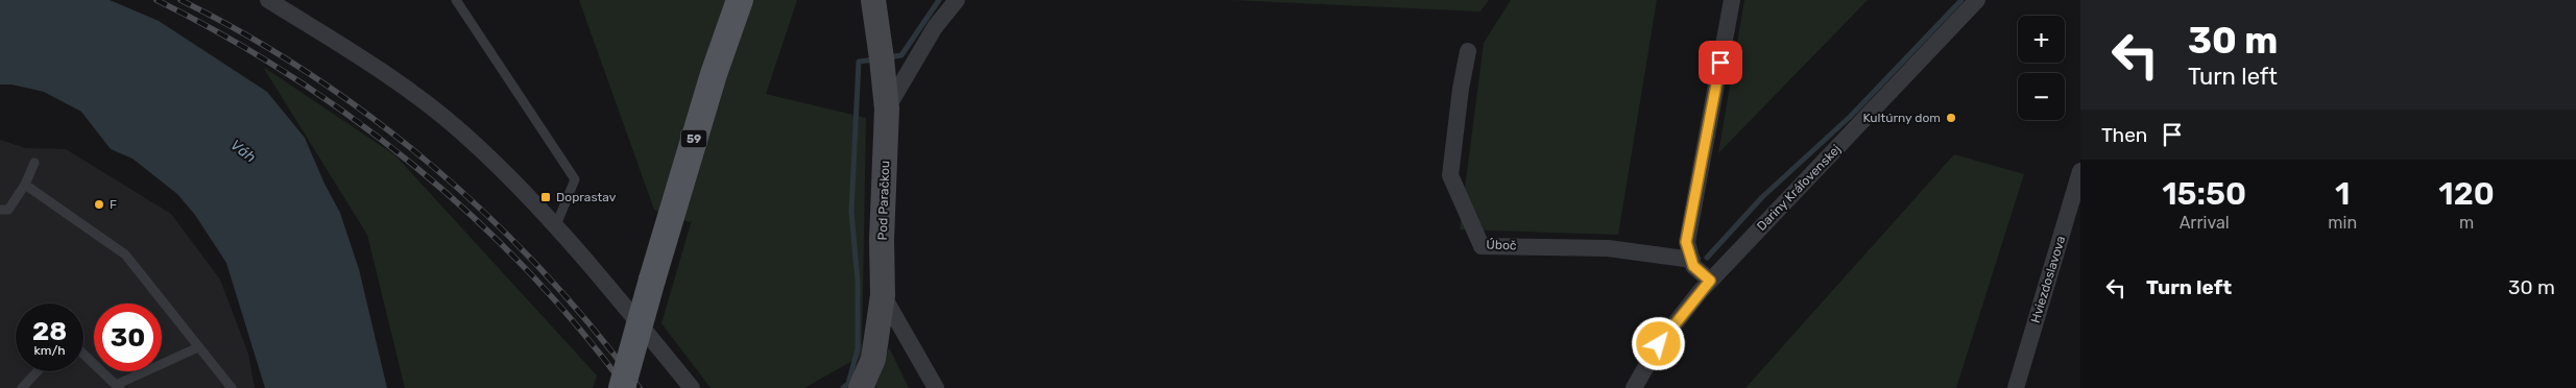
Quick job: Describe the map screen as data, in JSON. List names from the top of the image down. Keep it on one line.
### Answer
{"streets":{"main road":["59"],"street":["Dariny Kráľovenskej","Pod Paračkou","Úboč","Hviezdoslavova"]},"water":["Váh"],"places":{"other":["Kultúrny dom","F"],"transit":["Doprastav"]},"page":{"turn":["30 m","Turn left"],"map_buttons":["+","−"],"then":"Then","eta":["15:50","Arrival","1","min","120","m"],"list":[{"name":"Turn left","value":"30 m"}],"speed":"28 km/h","limit":"30"}}
